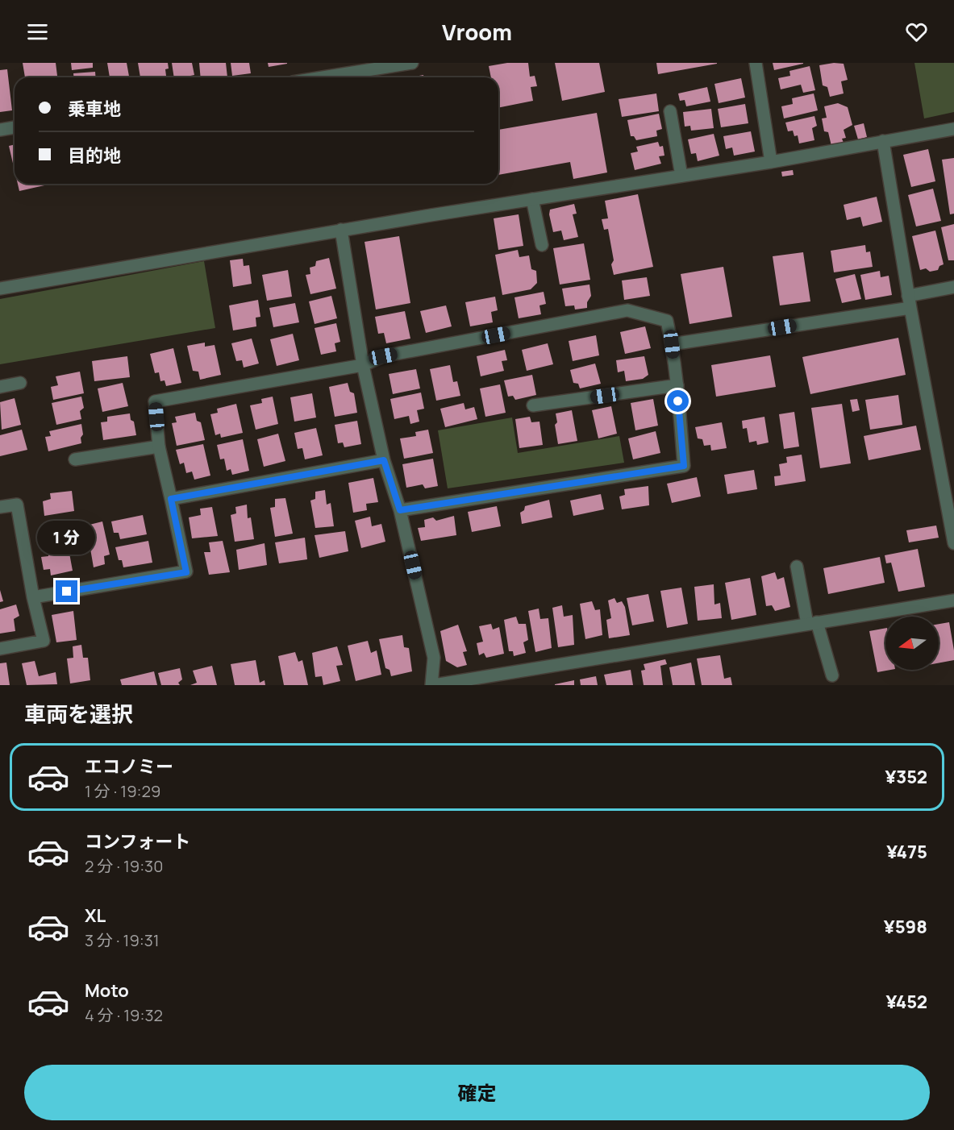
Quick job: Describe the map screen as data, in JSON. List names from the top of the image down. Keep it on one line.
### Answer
{"north":"left","page":{"header":"Vroom","banner":["乗車地","目的地"],"bubble":"1 分","heading":"車両を選択","list":[{"name":"エコノミー","note":"1 分 · 19:29","value":"¥352"},{"name":"コンフォート","note":"2 分 · 19:30","value":"¥475"},{"name":"XL","note":"3 分 · 19:31","value":"¥598"},{"name":"Moto","note":"4 分 · 19:32","value":"¥452"}],"buttons":"確定"}}
